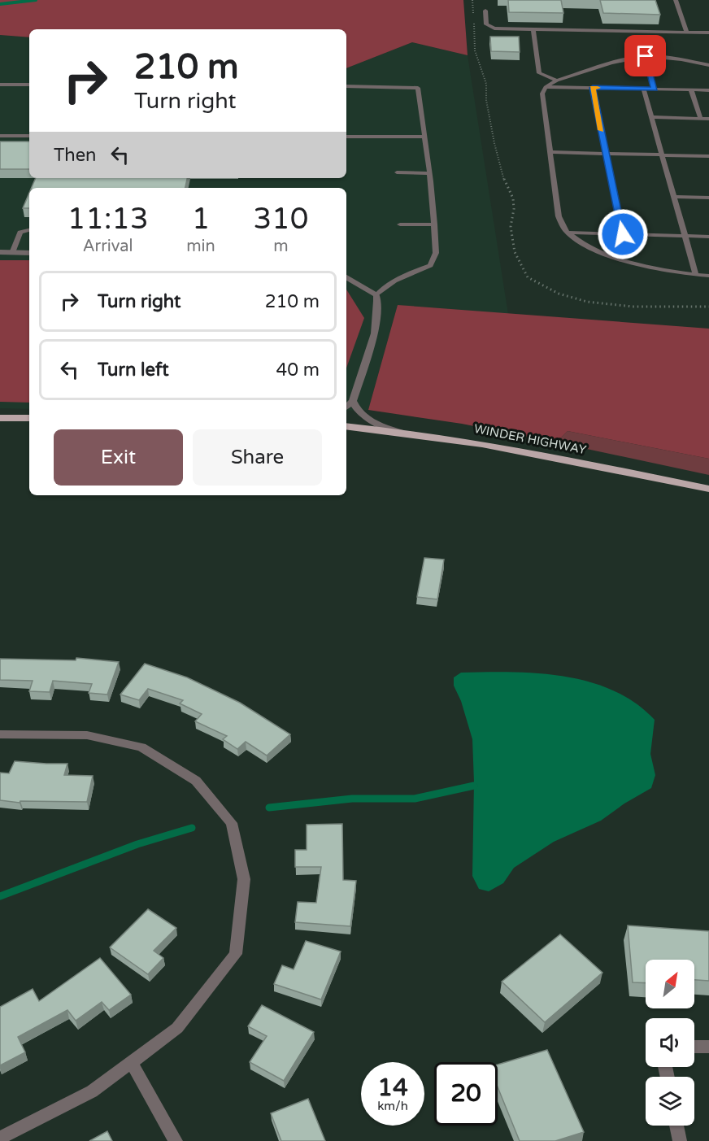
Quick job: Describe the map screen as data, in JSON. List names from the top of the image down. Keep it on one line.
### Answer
{"streets":{"main road":["WINDER HIGHWAY"]},"north":"top right","page":{"turn":["210 m","Turn right"],"then":"Then","eta":["11:13","Arrival","1","min","310","m"],"list":[{"name":"Turn right","value":"210 m"},{"name":"Turn left","value":"40 m"}],"buttons":["Exit","Share"],"speed":"14 km/h","limit":"20"}}
